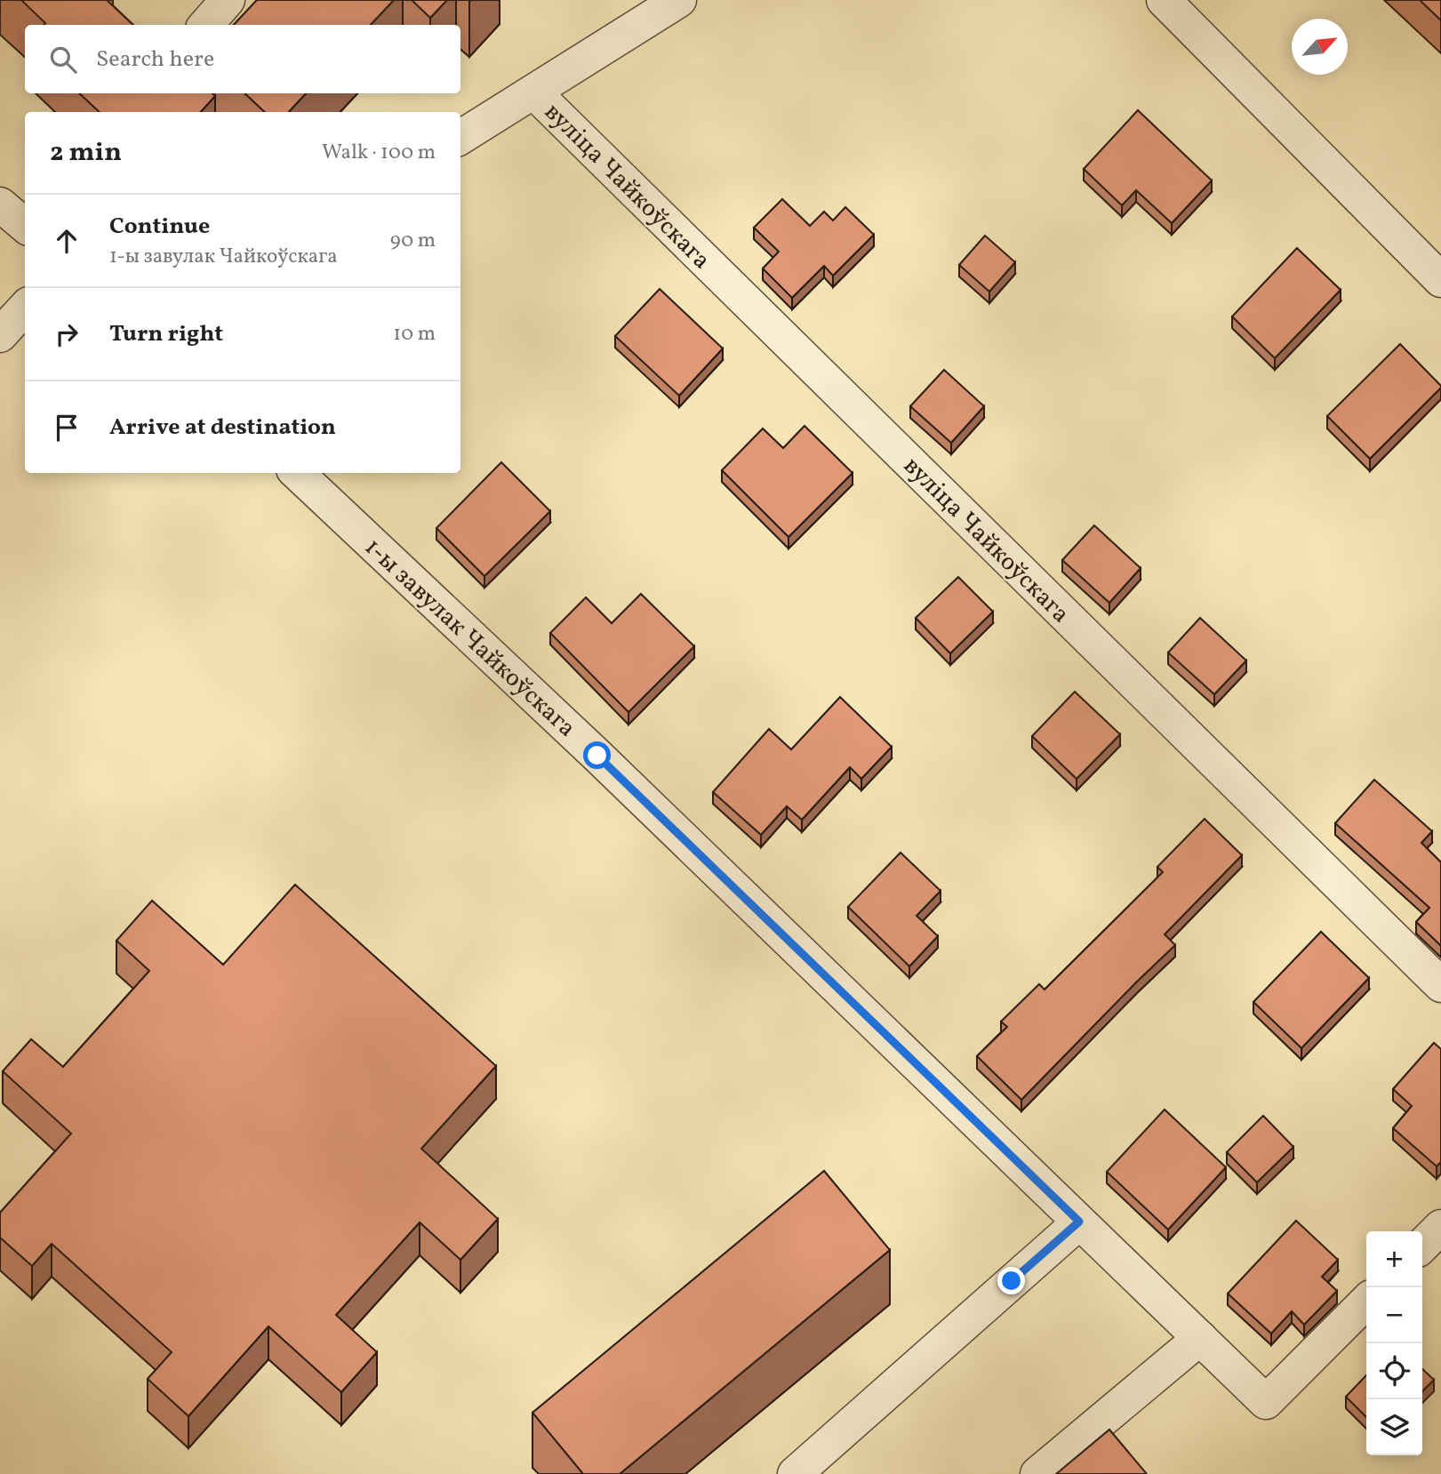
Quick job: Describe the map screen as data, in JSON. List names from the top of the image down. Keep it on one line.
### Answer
{"streets":{"street":["вуліца Чайкоўскага","1-ы завулак Чайкоўскага"]},"north":"top right","page":{"search":"Search here","heading":["2 min","Walk · 100 m"],"list":[["Continue","1-ы завулак Чайкоўскага","90 m"],["Turn right","10 m"],"Arrive at destination"],"map_buttons":["+","−"]}}
